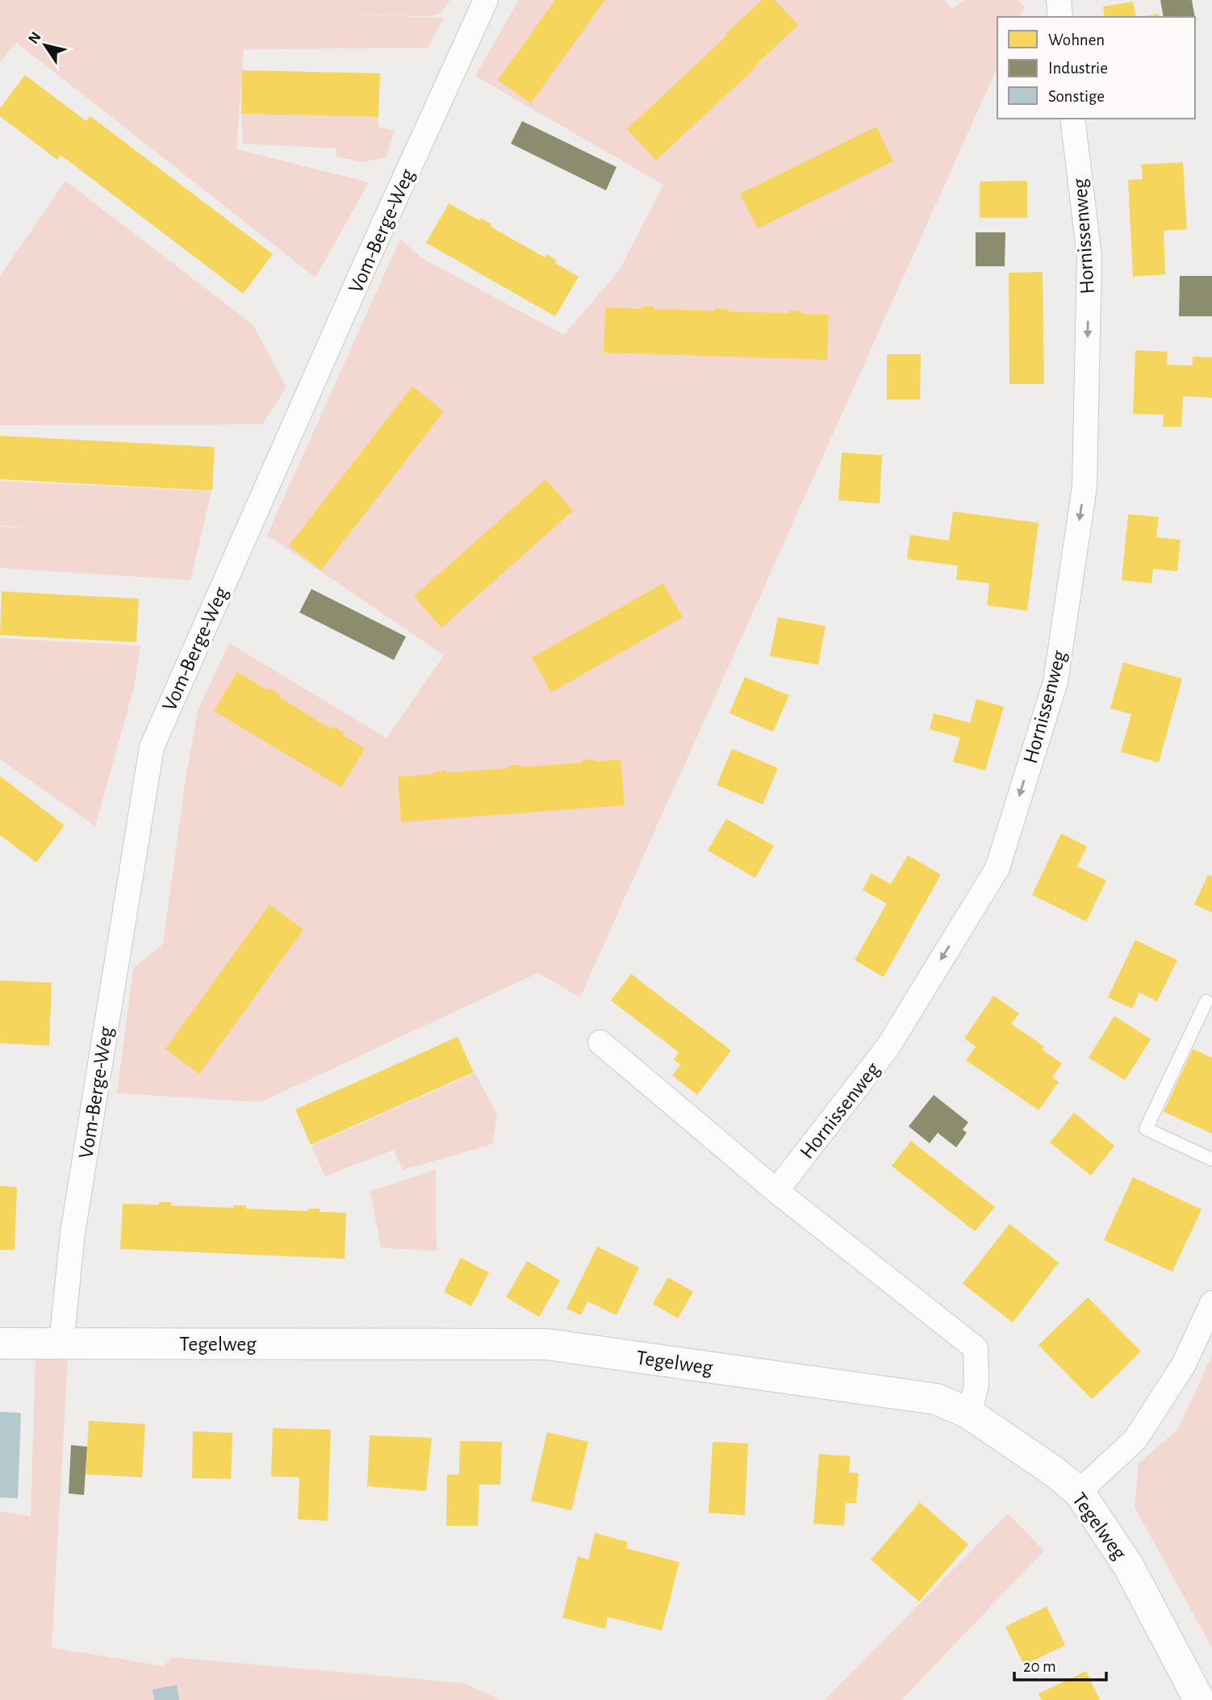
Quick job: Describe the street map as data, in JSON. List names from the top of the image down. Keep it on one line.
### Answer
{"streets":{"street":["Vom-Berge-Weg","Hornissenweg","Tegelweg"]},"crossings":[["Vom-Berge-Weg","Tegelweg"]],"one_way":["Hornissenweg"],"legend":["Wohnen","Industrie","Sonstige"],"scale_bar":"20 m","north":"top left"}
